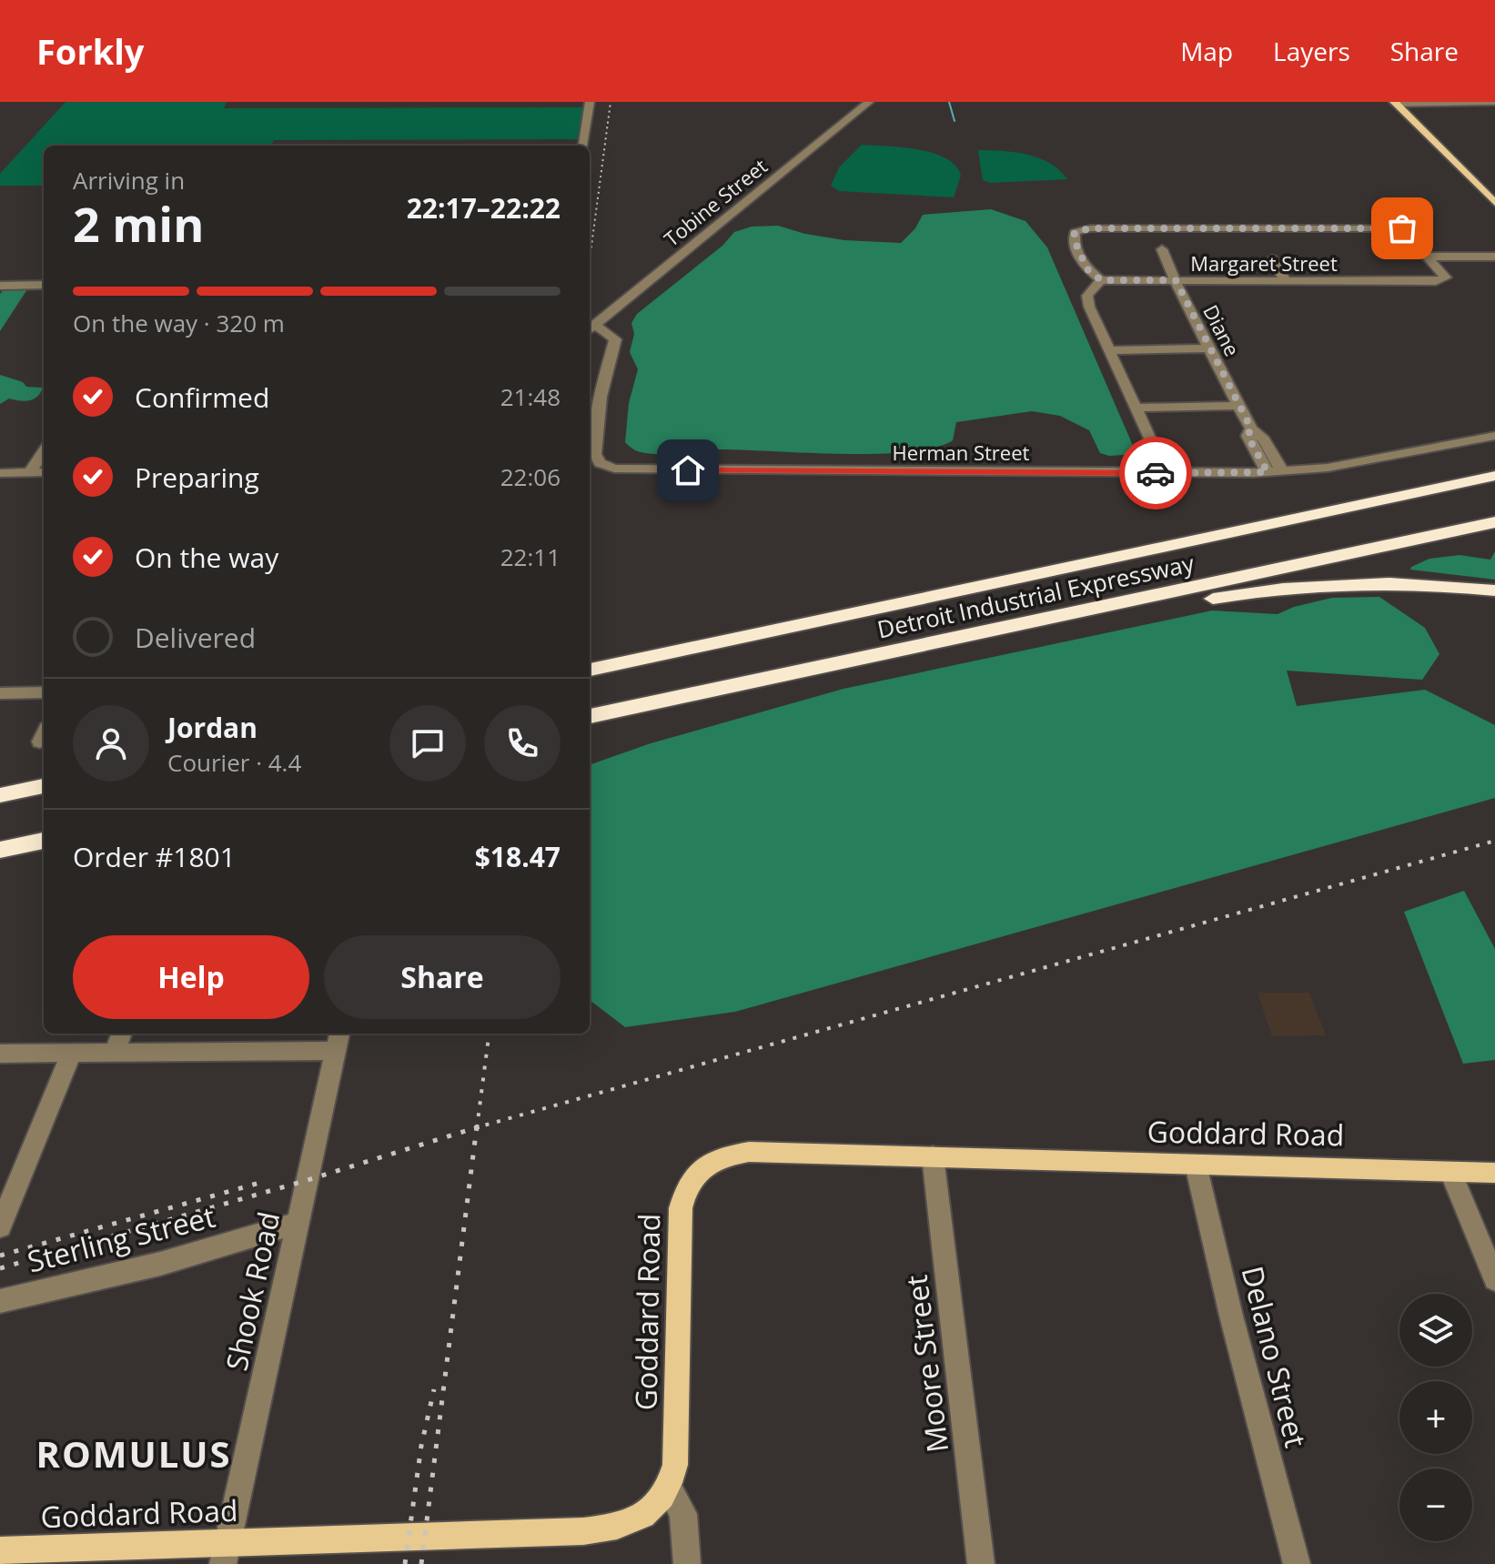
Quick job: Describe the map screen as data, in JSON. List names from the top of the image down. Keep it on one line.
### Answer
{"streets":{"highway":["Detroit Industrial Expressway"],"main road":["Goddard Road"],"street":["Tobine Street","Margaret Street","Diane","Herman Street","Sterling Street","Shook Road","Delano Street","Moore Street"]},"crossings":[["Tobine Street","Herman Street"],["Margaret Street","Diane"],["Diane","Herman Street"],["Goddard Road","Shook Road"],["Goddard Road","Delano Street"],["Goddard Road","Moore Street"],["Sterling Street","Shook Road"]],"districts":["ROMULUS"],"page":{"header":"Forkly","nav":["Map","Layers","Share"],"heading":["2 min","Arriving in","22:17–22:22"],"panel":["Jordan","Courier · 4.4","Order #1801","$18.47"],"bar":"On the way · 320 m","list":[["Confirmed","21:48"],["Preparing","22:06"],["On the way","22:11"],"Delivered"],"buttons":["Help","Share"],"map_buttons":["+","−"]}}
